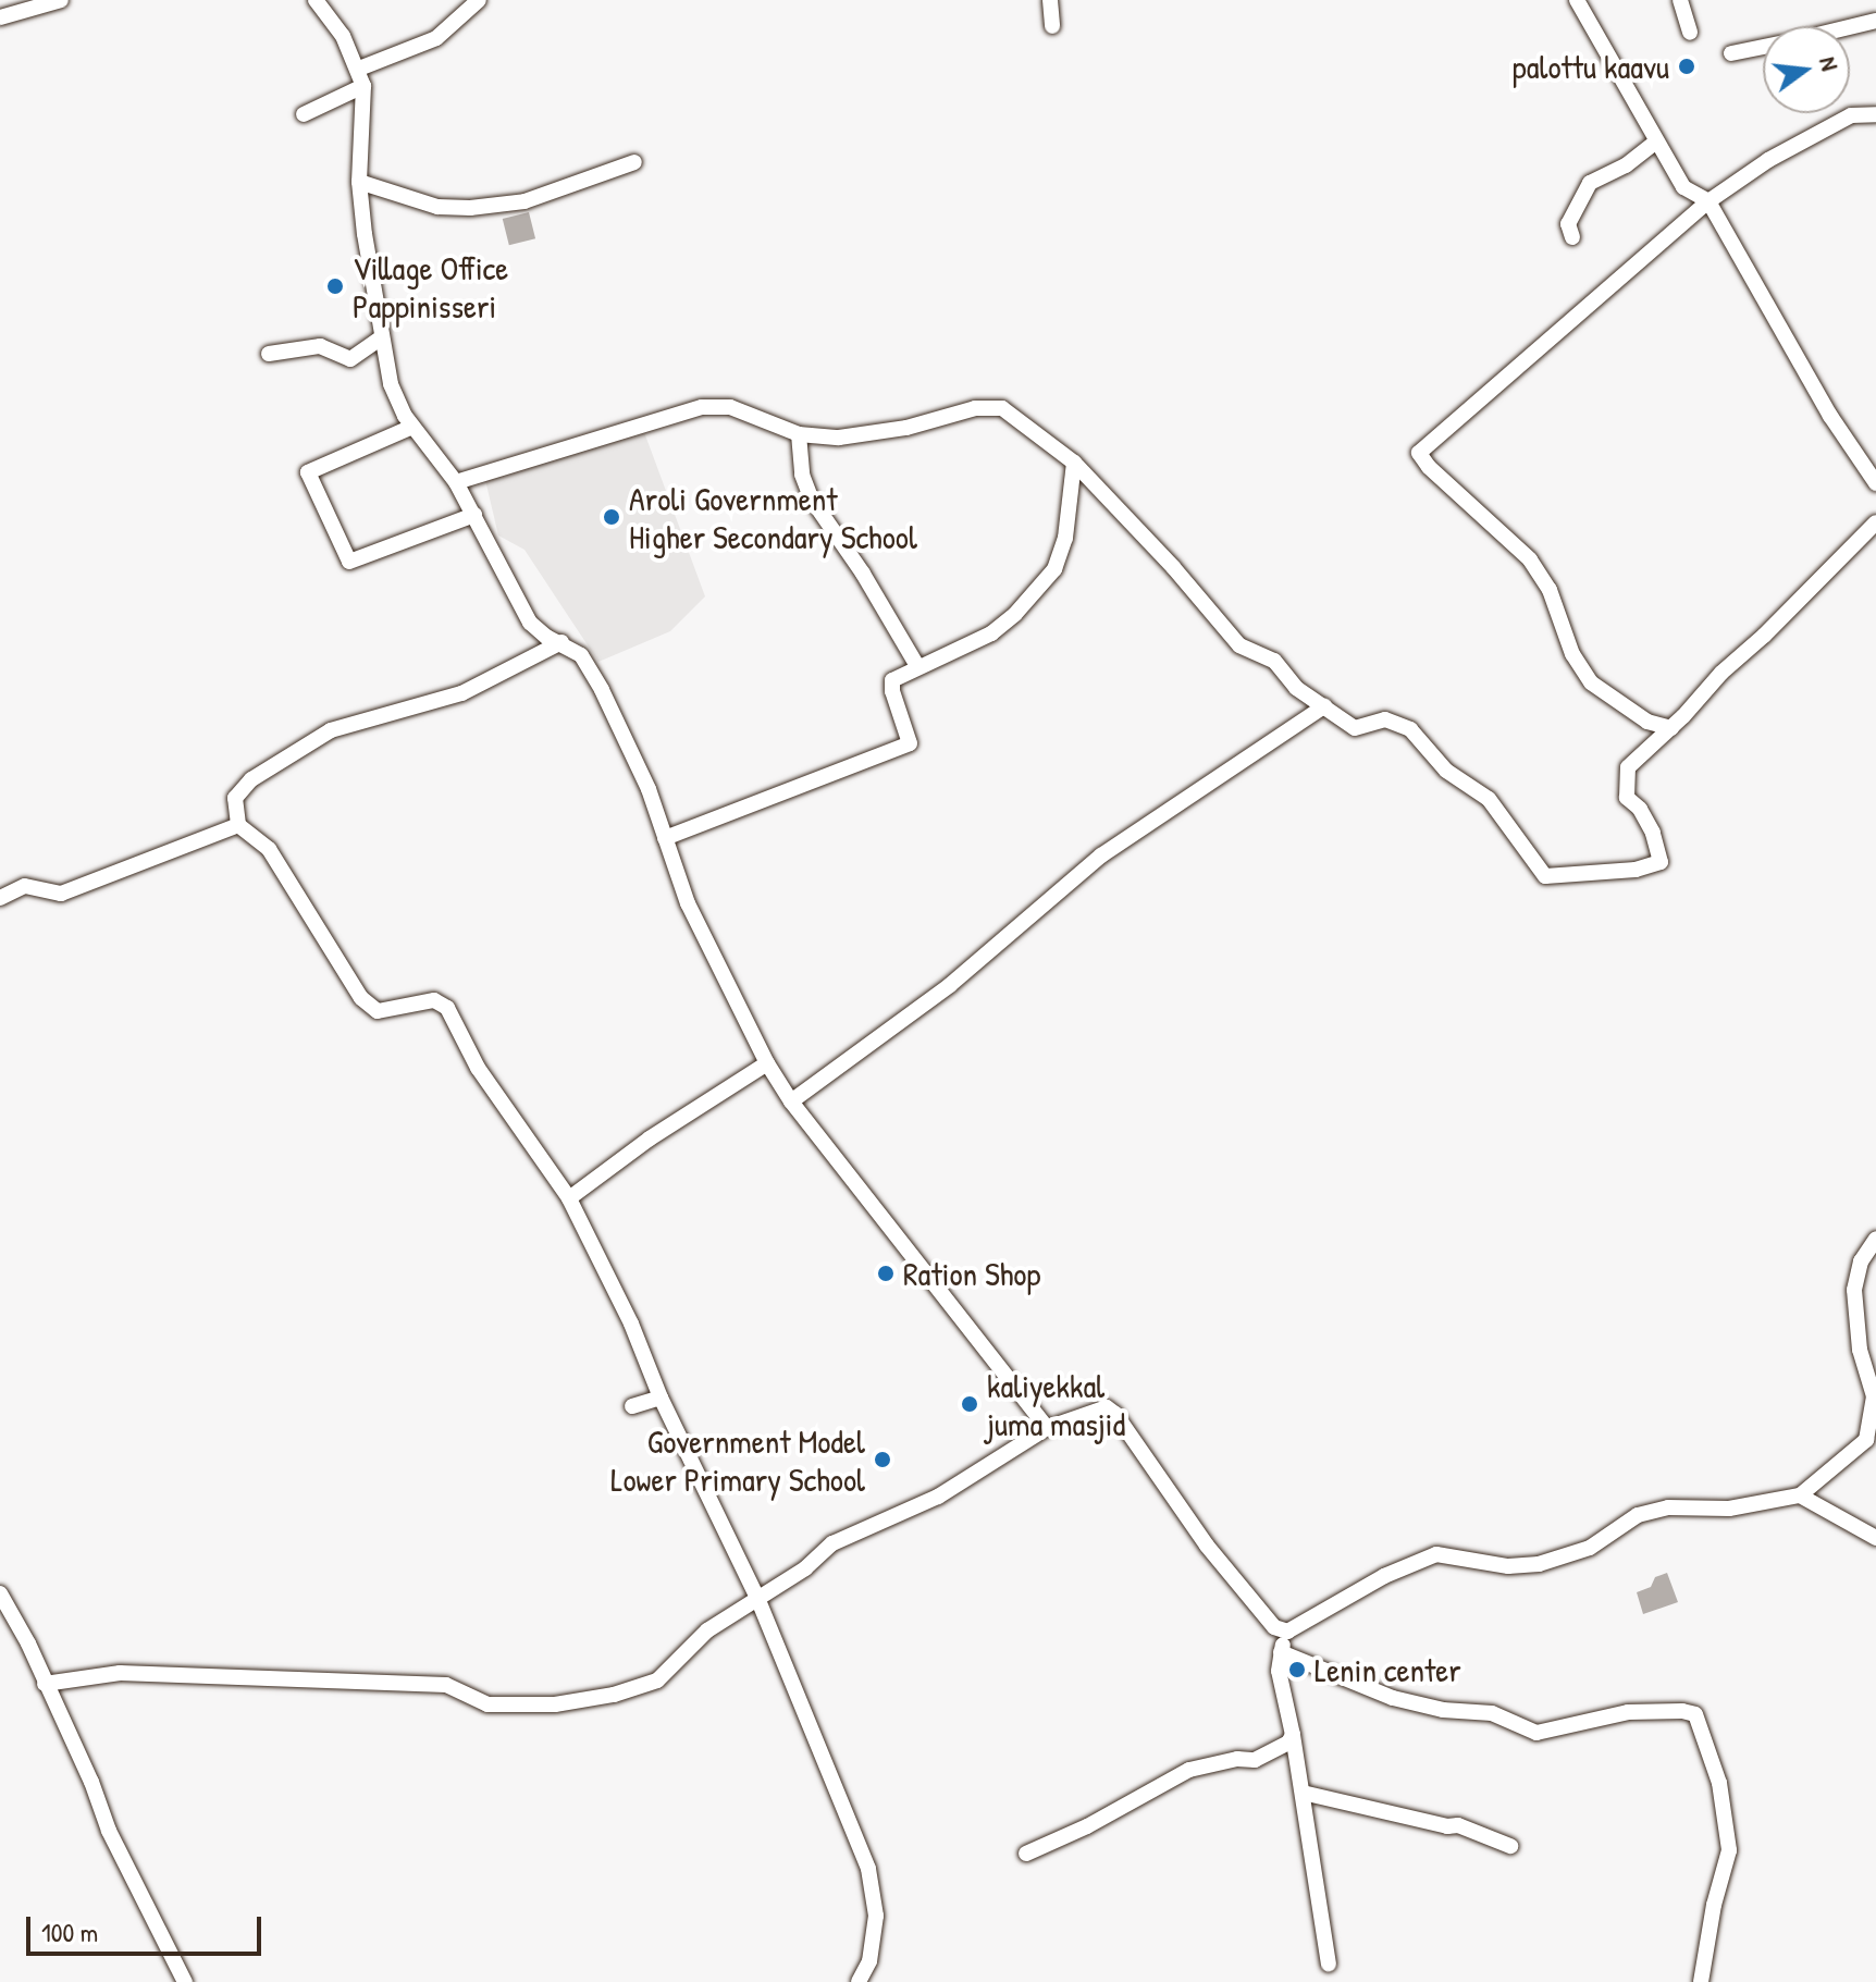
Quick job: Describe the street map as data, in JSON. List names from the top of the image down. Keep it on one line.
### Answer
{"places":["palottu kaavu","Village Office Pappinisseri","Aroli Government Higher Secondary School","Ration Shop","kaliyekkal juma masjid","Government Model Lower Primary School","Lenin center"],"scale_bar":"100 m","north":"right"}
